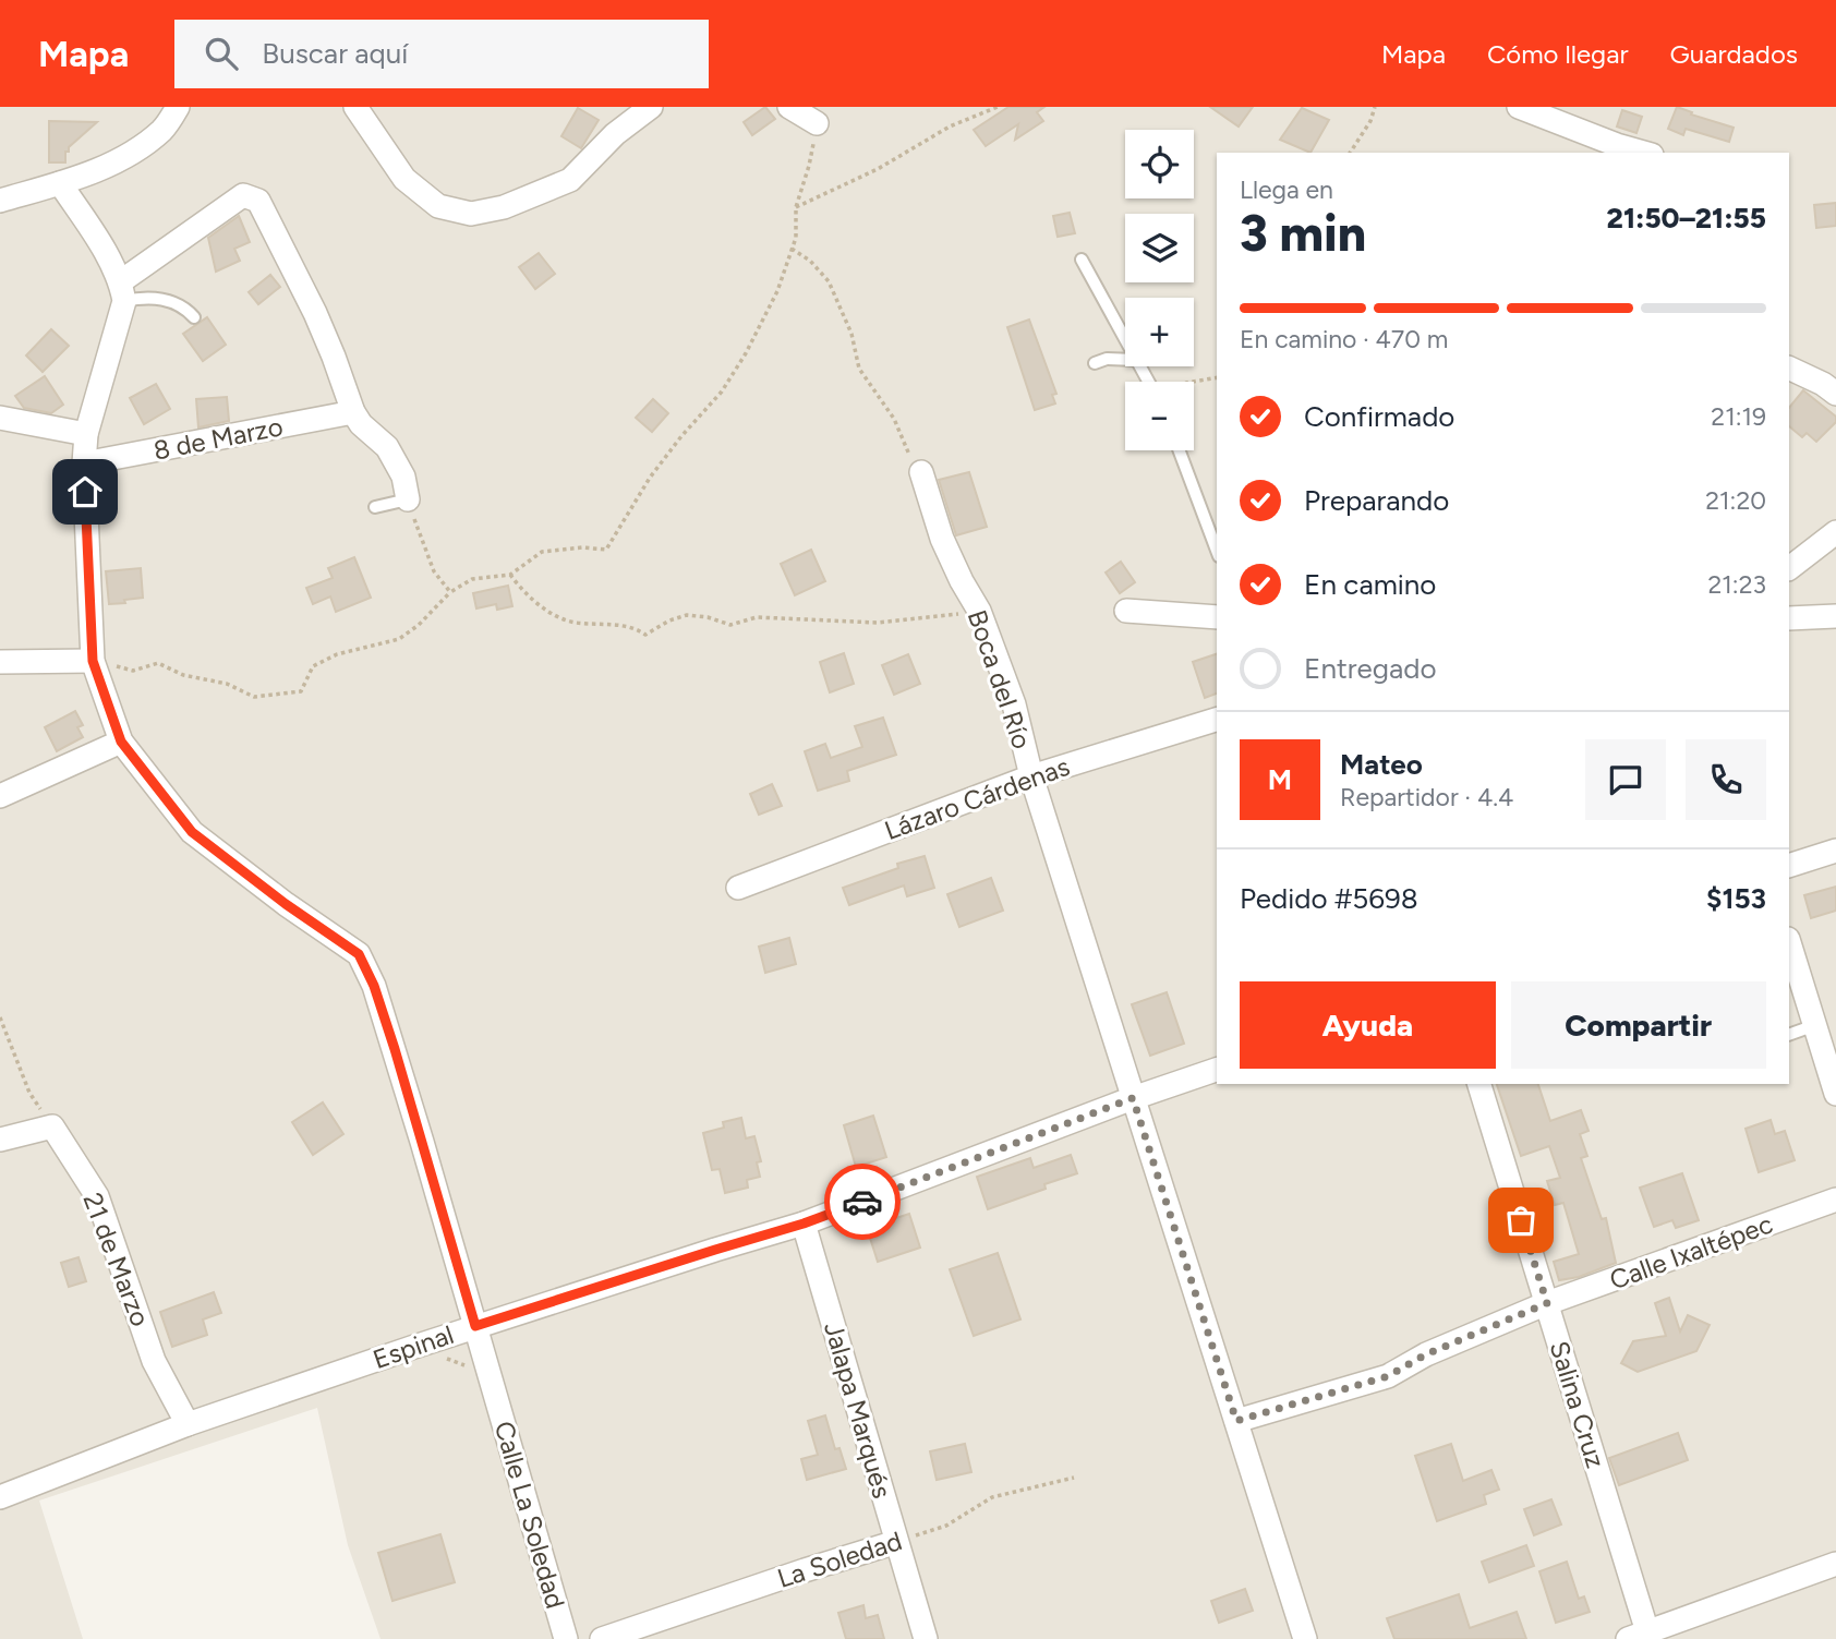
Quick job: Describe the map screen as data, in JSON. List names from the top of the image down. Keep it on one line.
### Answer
{"streets":{"street":["8 de Marzo","Boca del Río","Lázaro Cárdenas","Calle Ixaltépec","21 de Marzo","Espinal","Salina Cruz","Jalapa Marqués","Calle La Soledad","La Soledad"]},"crossings":[["Boca del Río","Lázaro Cárdenas"],["Boca del Río","Calle Ixaltépec"],["Boca del Río","Espinal"],["Calle Ixaltépec","Salina Cruz"],["21 de Marzo","Espinal"],["Espinal","Jalapa Marqués"],["Espinal","Calle La Soledad"],["Jalapa Marqués","La Soledad"]],"page":{"header":"Mapa","search":"Buscar aquí","nav":["Mapa","Cómo llegar","Guardados"],"map_buttons":["+","−"],"heading":["3 min","Llega en","21:50–21:55"],"panel":["Mateo","Repartidor · 4.4","Pedido #5698","$153"],"bar":"En camino · 470 m","list":[["Confirmado","21:19"],["Preparando","21:20"],["En camino","21:23"],"Entregado"],"round":"M","buttons":["Ayuda","Compartir"]}}
